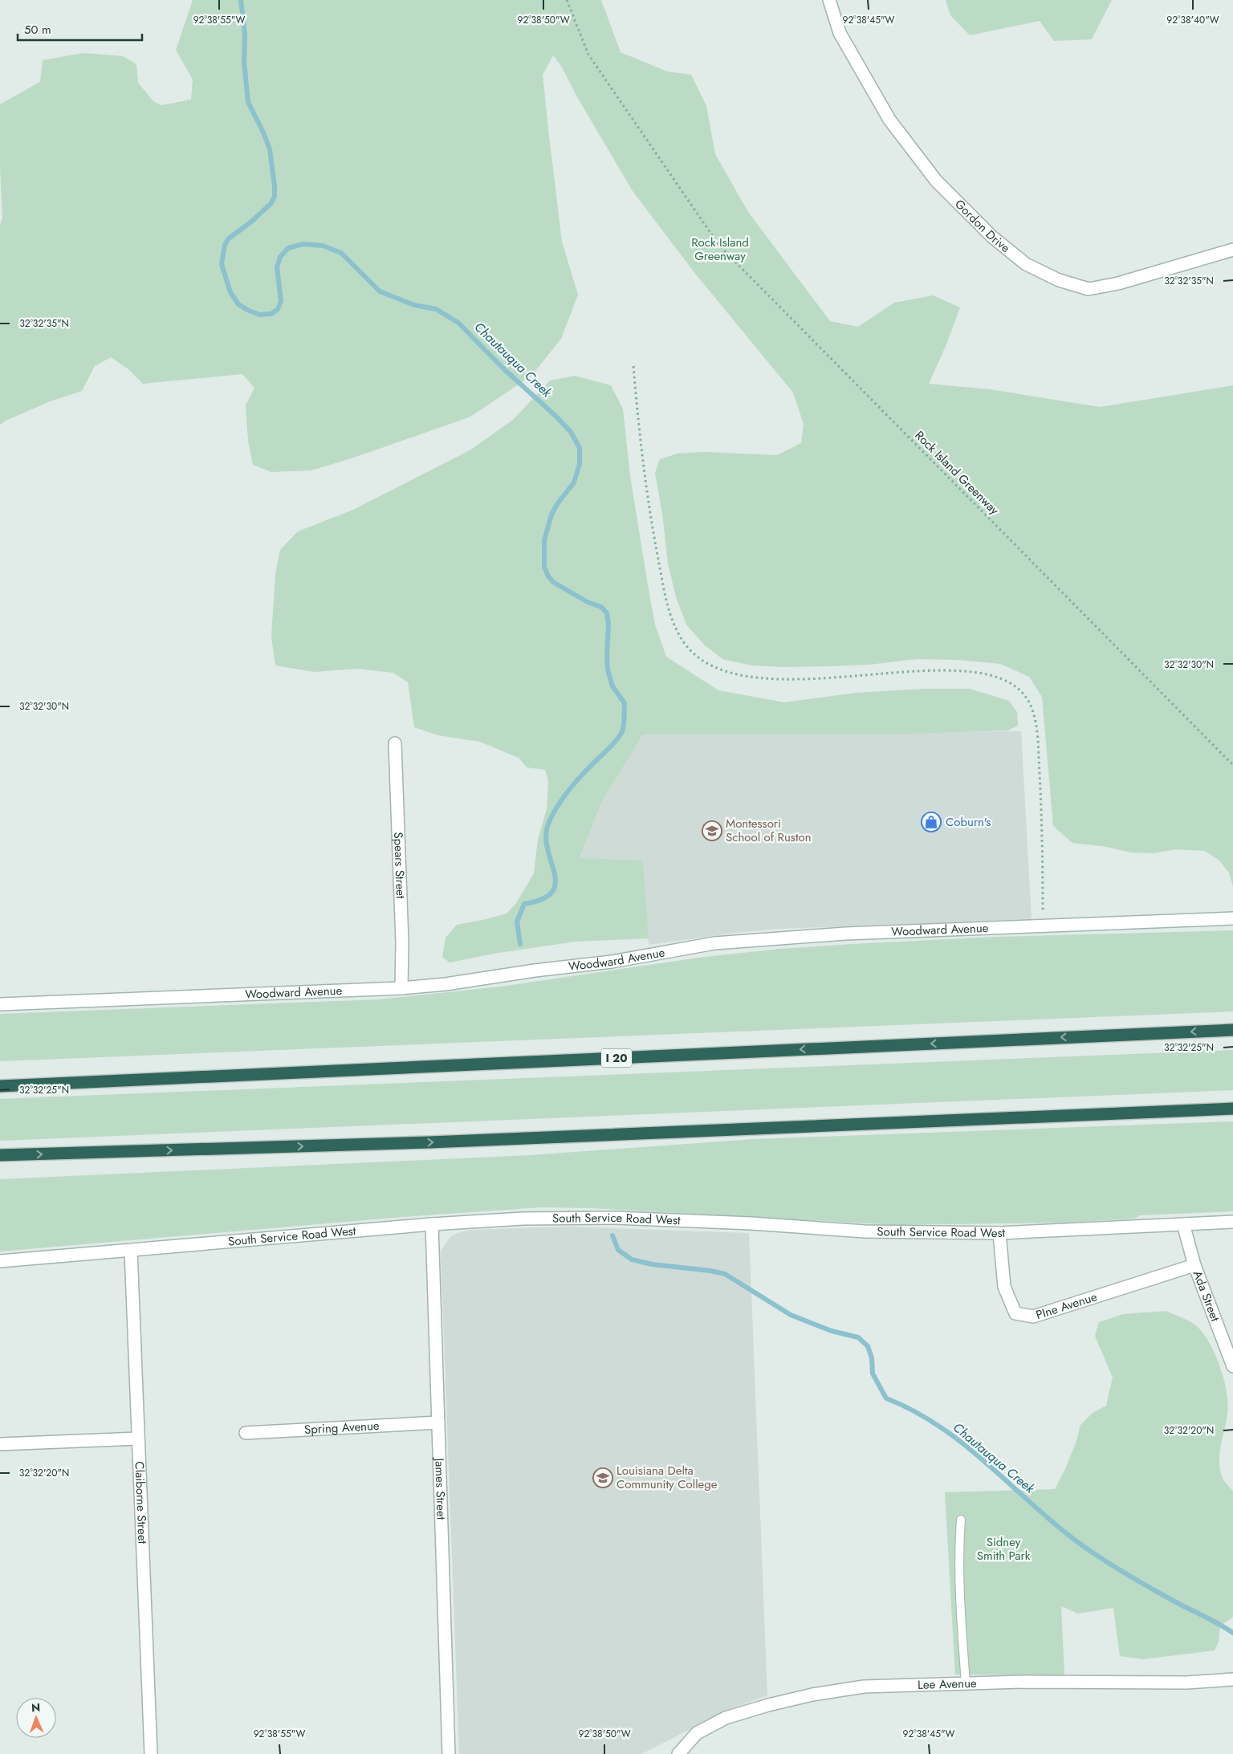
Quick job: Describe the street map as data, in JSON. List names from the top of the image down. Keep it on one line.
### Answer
{"streets":{"highway":["I 20"],"street":["Gordon Drive","Spears Street","Woodward Avenue","South Service Road West","Ada Street","PIne Avenue","Spring Avenue","James Street","Claiborne Street","Lee Avenue"],"path":["Rock Island Greenway"]},"crossings":[["Spears Street","Woodward Avenue"],["South Service Road West","Ada Street"],["South Service Road West","PIne Avenue"],["South Service Road West","James Street"],["South Service Road West","Claiborne Street"],["Ada Street","PIne Avenue"],["Spring Avenue","James Street"]],"water":["Chautauqua Creek"],"parks":["Rock Island Greenway","Sidney Smith Park"],"places":{"shop":["Coburn's"],"school or university":["Montessori School of Ruston","Louisiana Delta Community College"]},"scale_bar":"50 m","north":"top","coordinates":["92°38'55\"W","92°38'50\"W","92°38'45\"W","92°38'40\"W","32°32'35\"N","32°32'30\"N","32°32'25\"N","32°32'20\"N"]}
